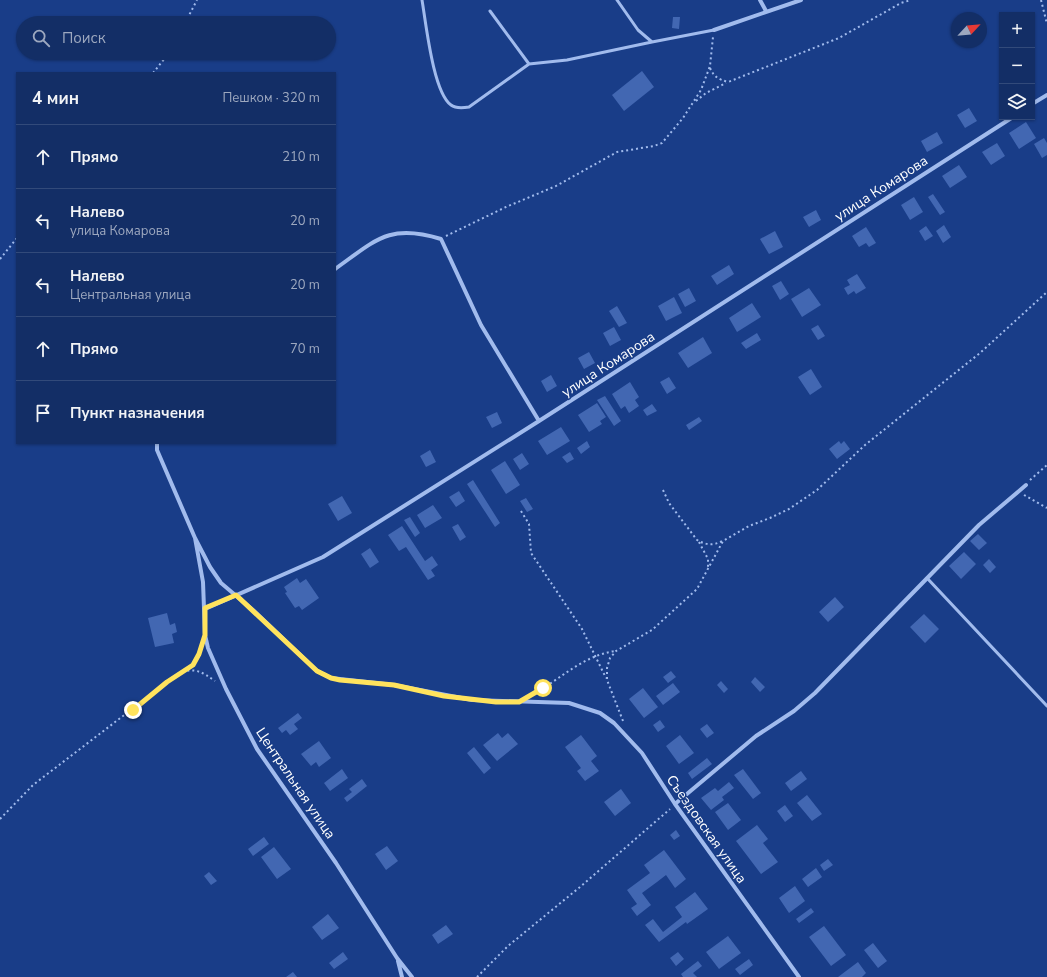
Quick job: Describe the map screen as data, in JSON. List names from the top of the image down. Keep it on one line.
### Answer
{"streets":{"street":["улица Комарова","Центральная улица","Съездовская улица"]},"crossings":[["улица Комарова","Центральная улица"],["улица Комарова","Съездовская улица"],["Центральная улица","Съездовская улица"]],"north":"top right","page":{"map_buttons":["+","−"],"search":"Поиск","heading":["4 мин","Пешком · 320 m"],"list":[["Прямо","210 m"],["Налево","улица Комарова","20 m"],["Налево","Центральная улица","20 m"],["Прямо","70 m"],"Пункт назначения"]}}
